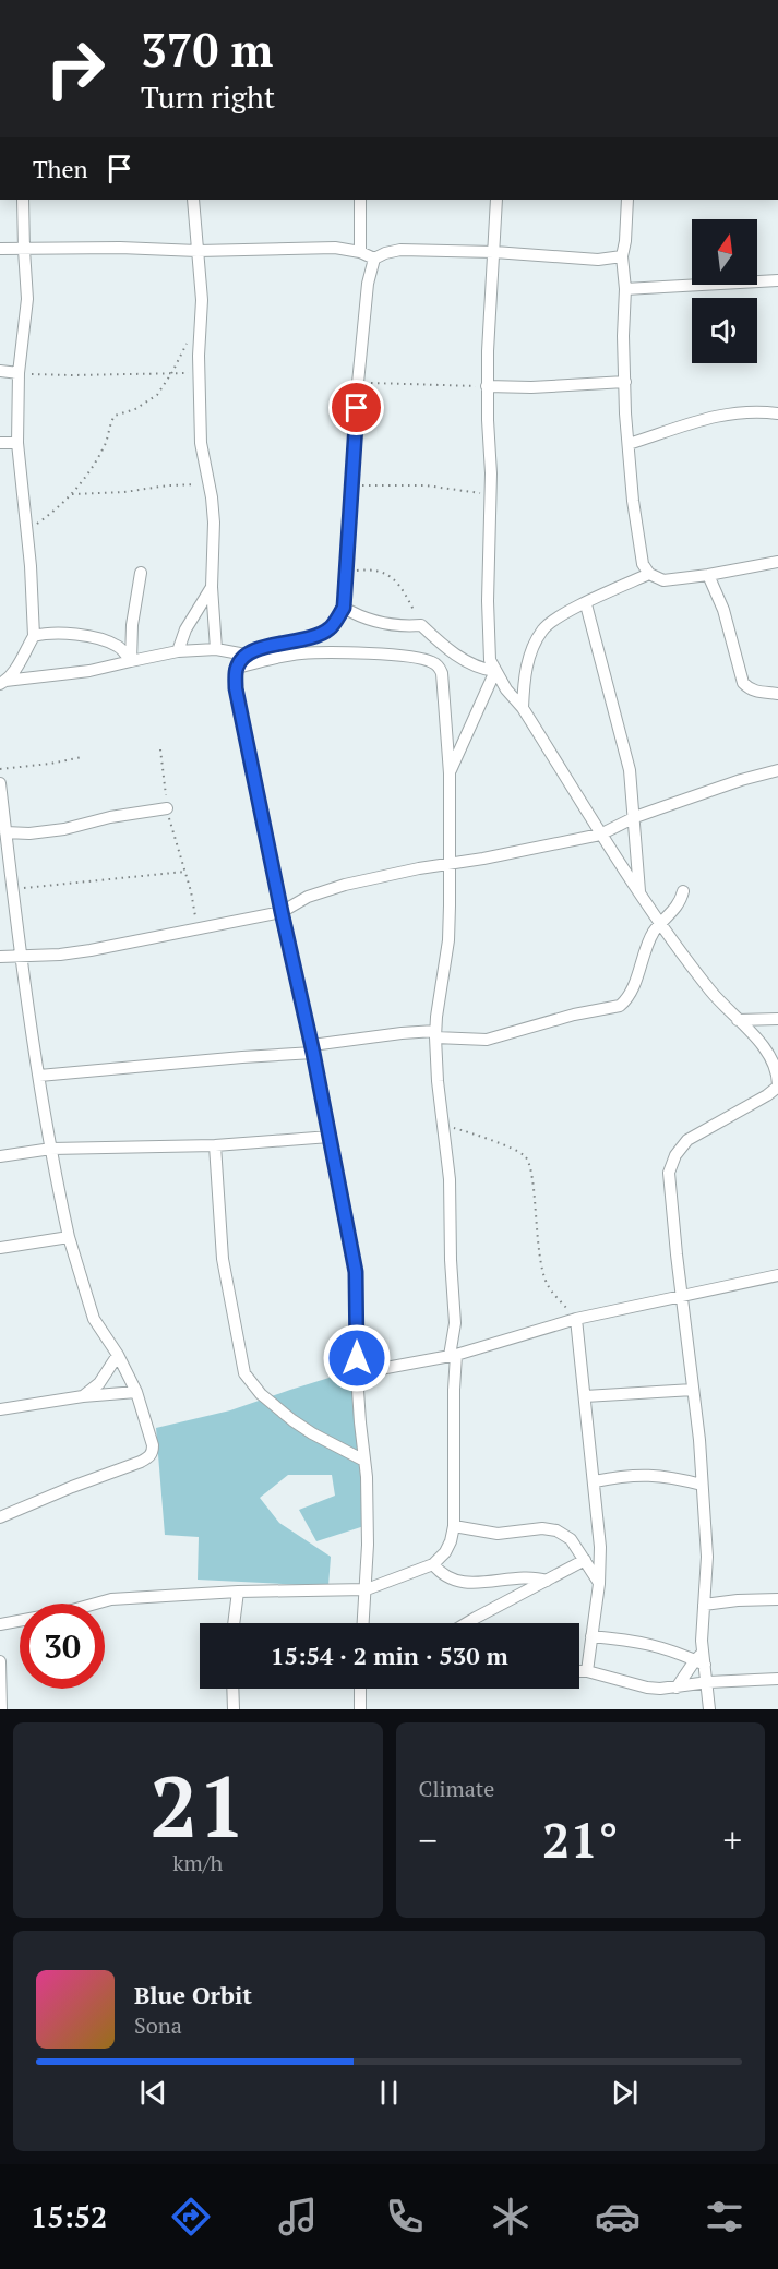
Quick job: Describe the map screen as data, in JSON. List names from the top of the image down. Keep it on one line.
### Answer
{"north":"top","page":{"turn":["370 m","Turn right"],"then":"Then","limit":"30","trip":"15:54 · 2 min · 530 m","tile":[["21","km/h"],"Climate"],"heat":["−","21°","+"],"song":["Blue Orbit","Sona"],"tabs":"15:52"}}
